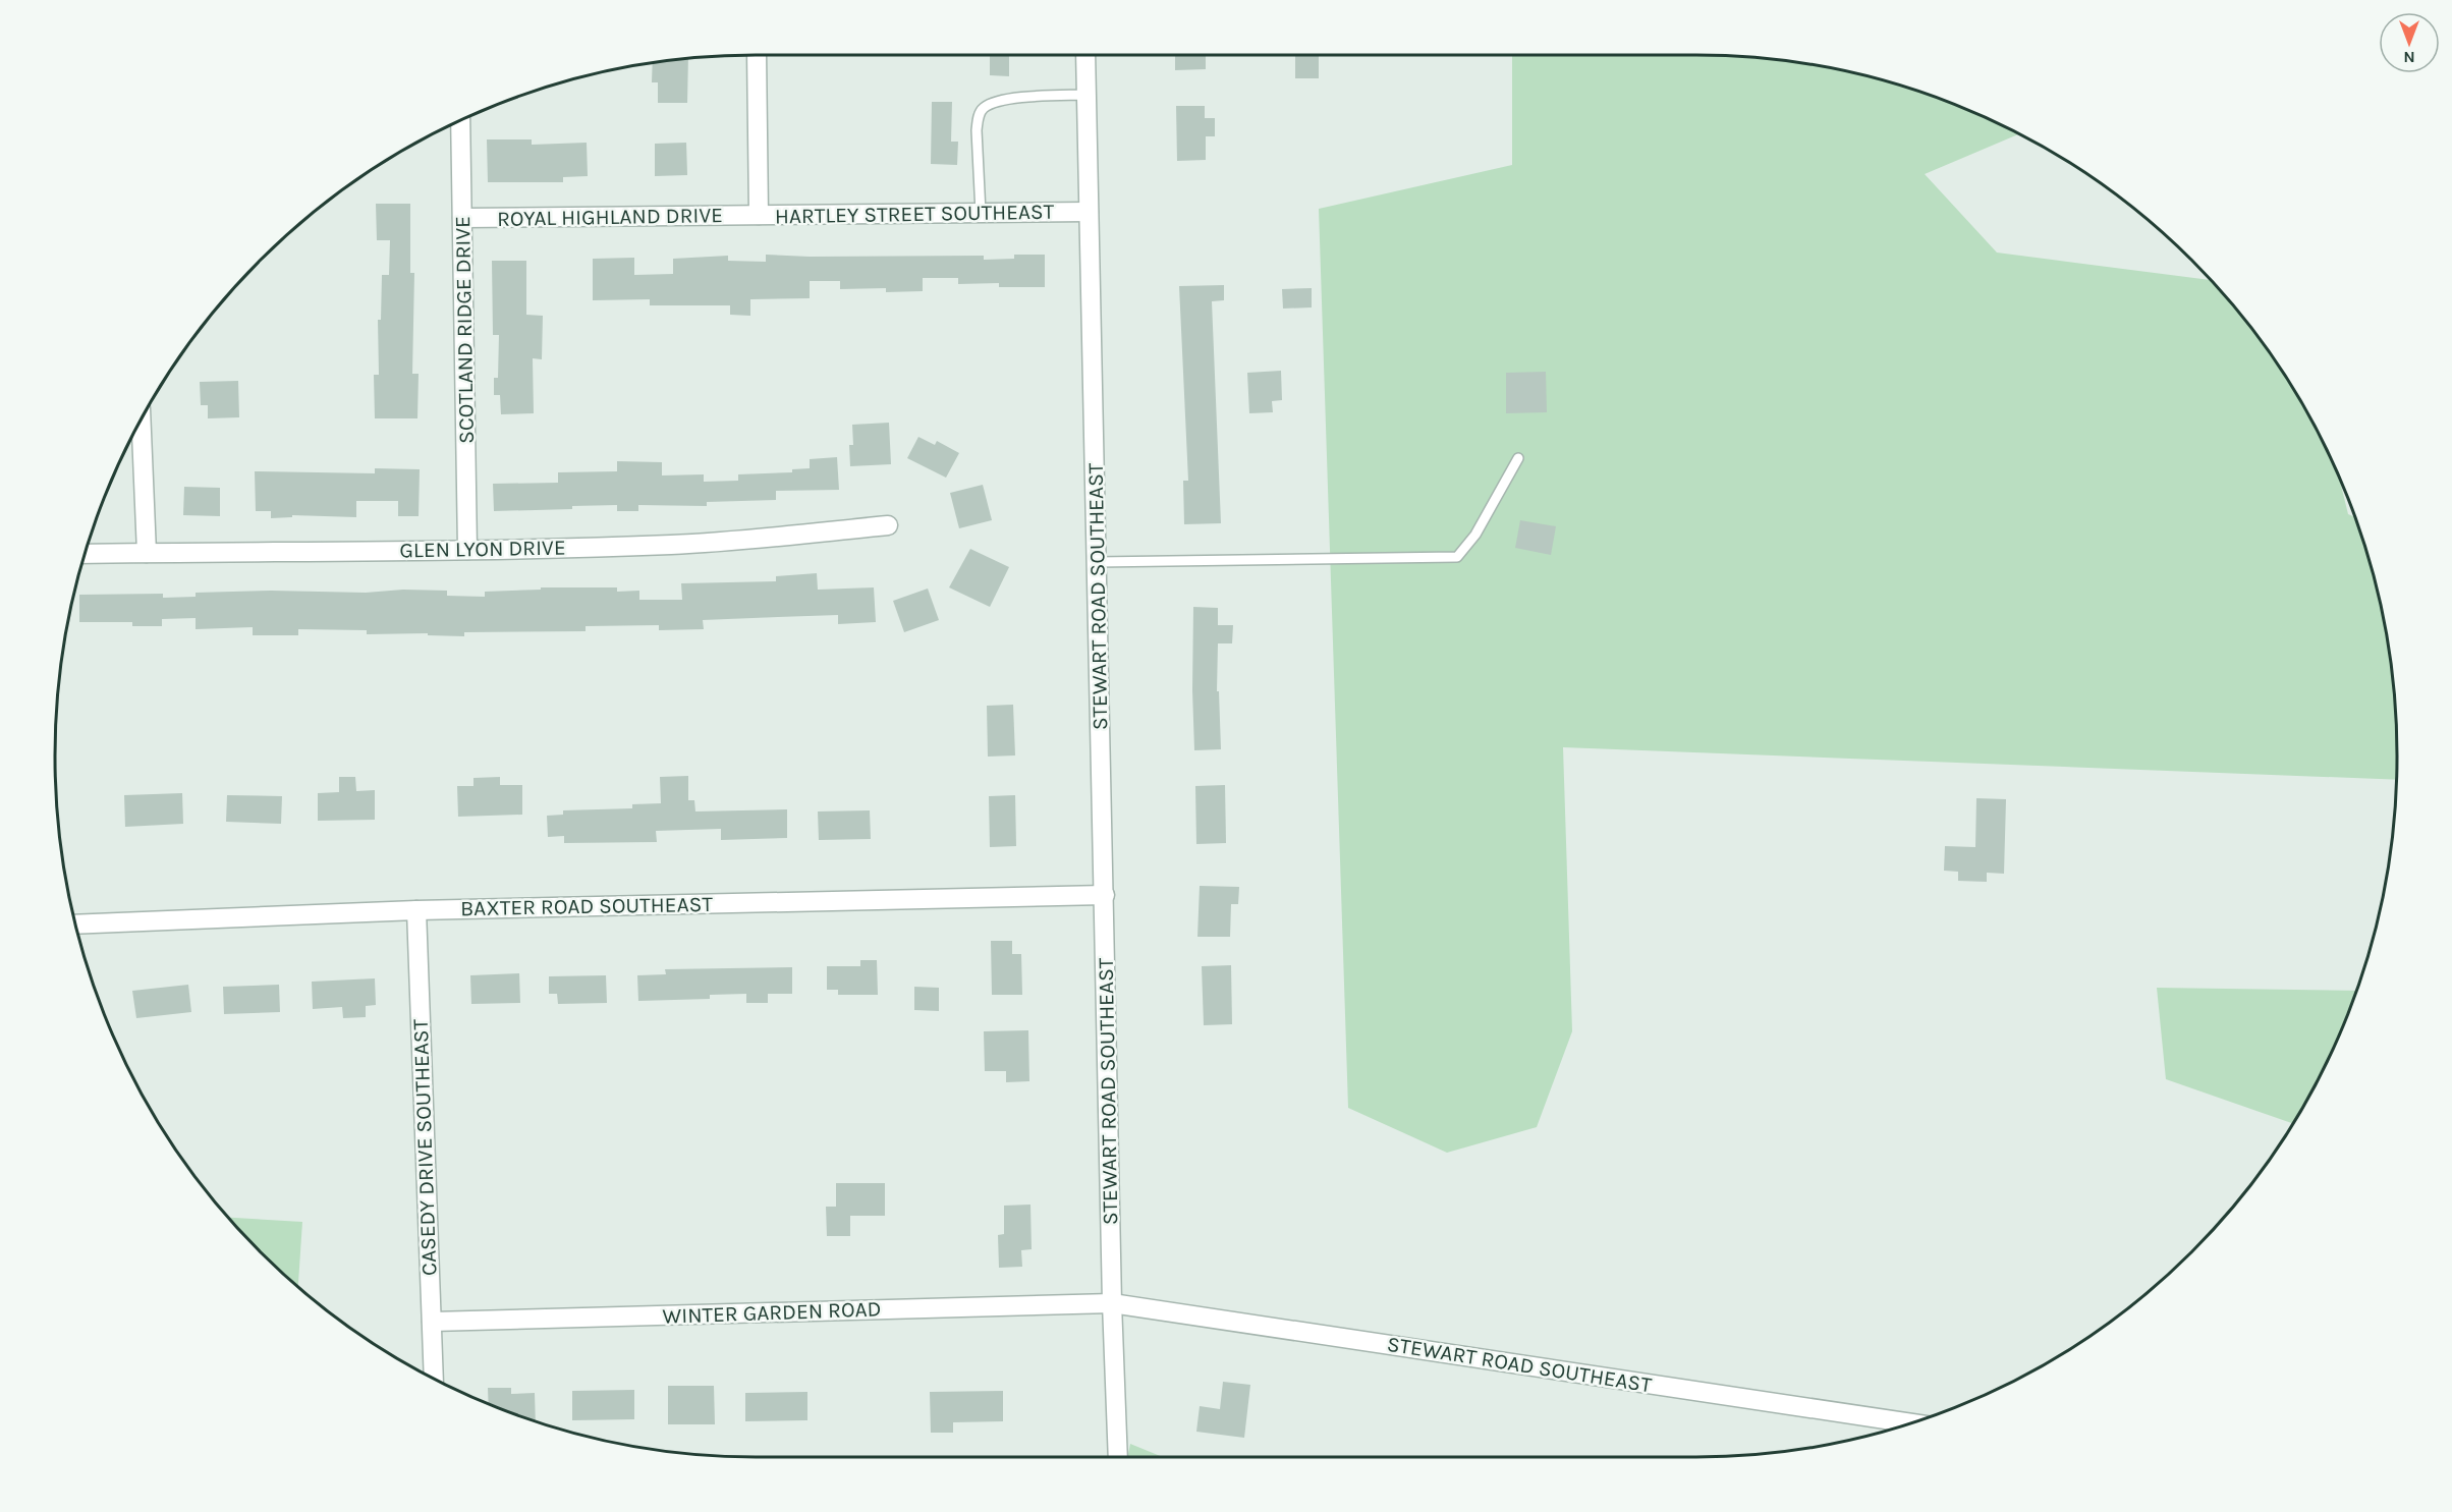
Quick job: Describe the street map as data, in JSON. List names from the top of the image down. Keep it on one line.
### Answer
{"streets":{"street":["HARTLEY STREET SOUTHEAST","ROYAL HIGHLAND DRIVE","SCOTLAND RIDGE DRIVE","GLEN LYON DRIVE","STEWART ROAD SOUTHEAST","BAXTER ROAD SOUTHEAST","CASEDY DRIVE SOUTHEAST","WINTER GARDEN ROAD"]},"crossings":[["HARTLEY STREET SOUTHEAST","ROYAL HIGHLAND DRIVE"],["HARTLEY STREET SOUTHEAST","STEWART ROAD SOUTHEAST"],["ROYAL HIGHLAND DRIVE","SCOTLAND RIDGE DRIVE"],["SCOTLAND RIDGE DRIVE","GLEN LYON DRIVE"],["STEWART ROAD SOUTHEAST","BAXTER ROAD SOUTHEAST"],["STEWART ROAD SOUTHEAST","WINTER GARDEN ROAD"],["BAXTER ROAD SOUTHEAST","CASEDY DRIVE SOUTHEAST"],["CASEDY DRIVE SOUTHEAST","WINTER GARDEN ROAD"]],"north":"bottom"}
